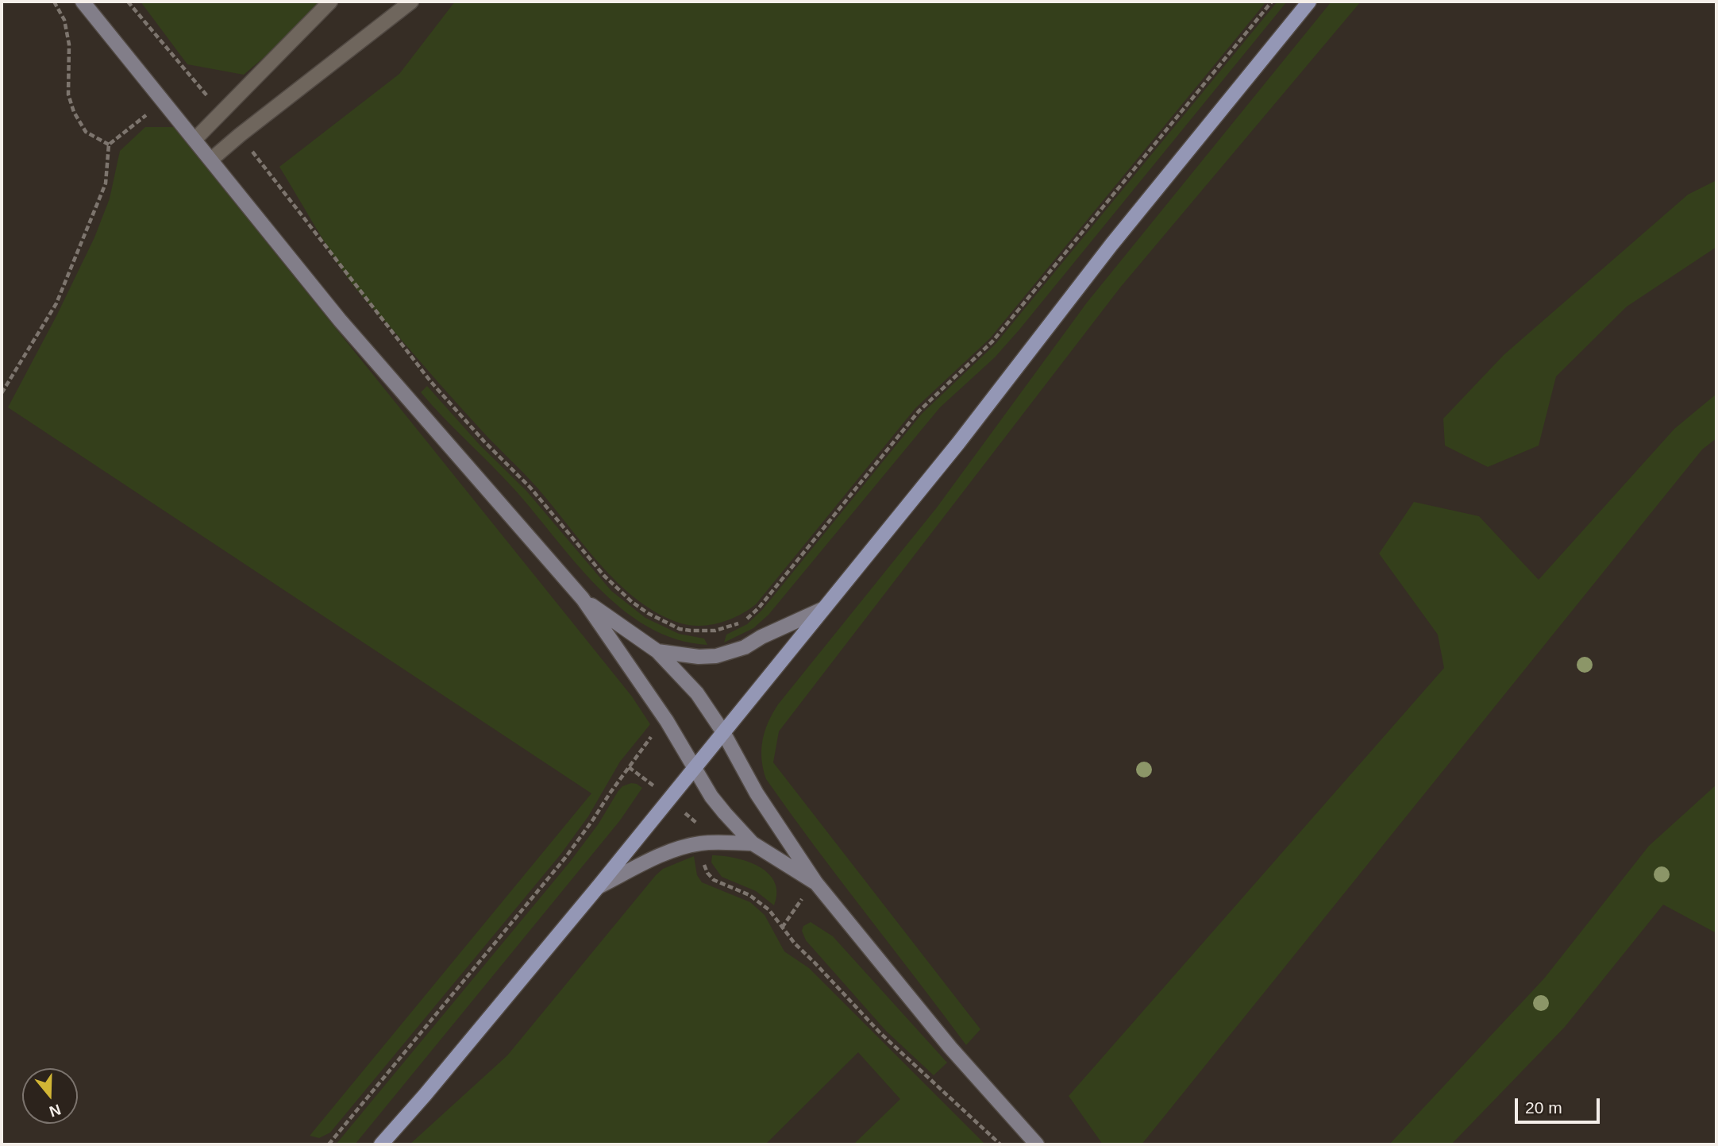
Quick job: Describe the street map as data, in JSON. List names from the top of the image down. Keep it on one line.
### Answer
{"scale_bar":"20 m","north":"bottom"}
